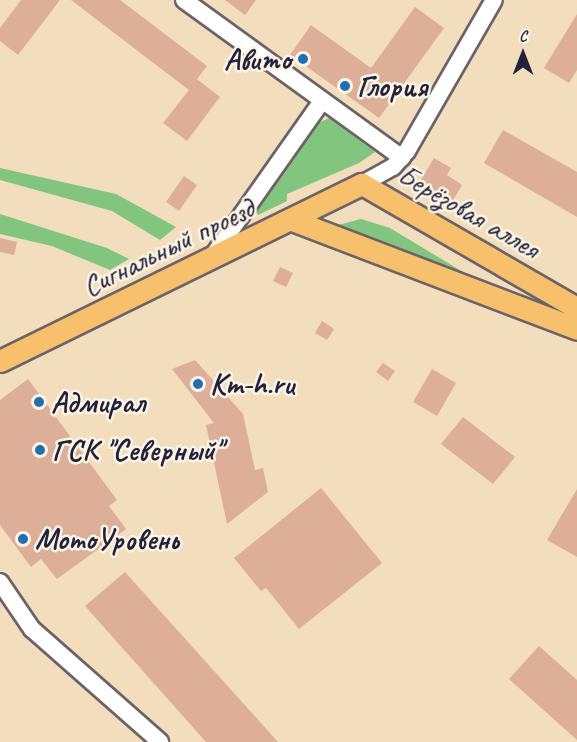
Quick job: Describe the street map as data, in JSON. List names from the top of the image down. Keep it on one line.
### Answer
{"streets":{"main road":["Берёзовая аллея","Сигнальный проезд"]},"crossings":[["Берёзовая аллея","Сигнальный проезд"]],"places":["Авито","Глория","Km-h.ru","Адмирал","ГСК \"Северный\"","МотоУровень"],"north":"top"}
